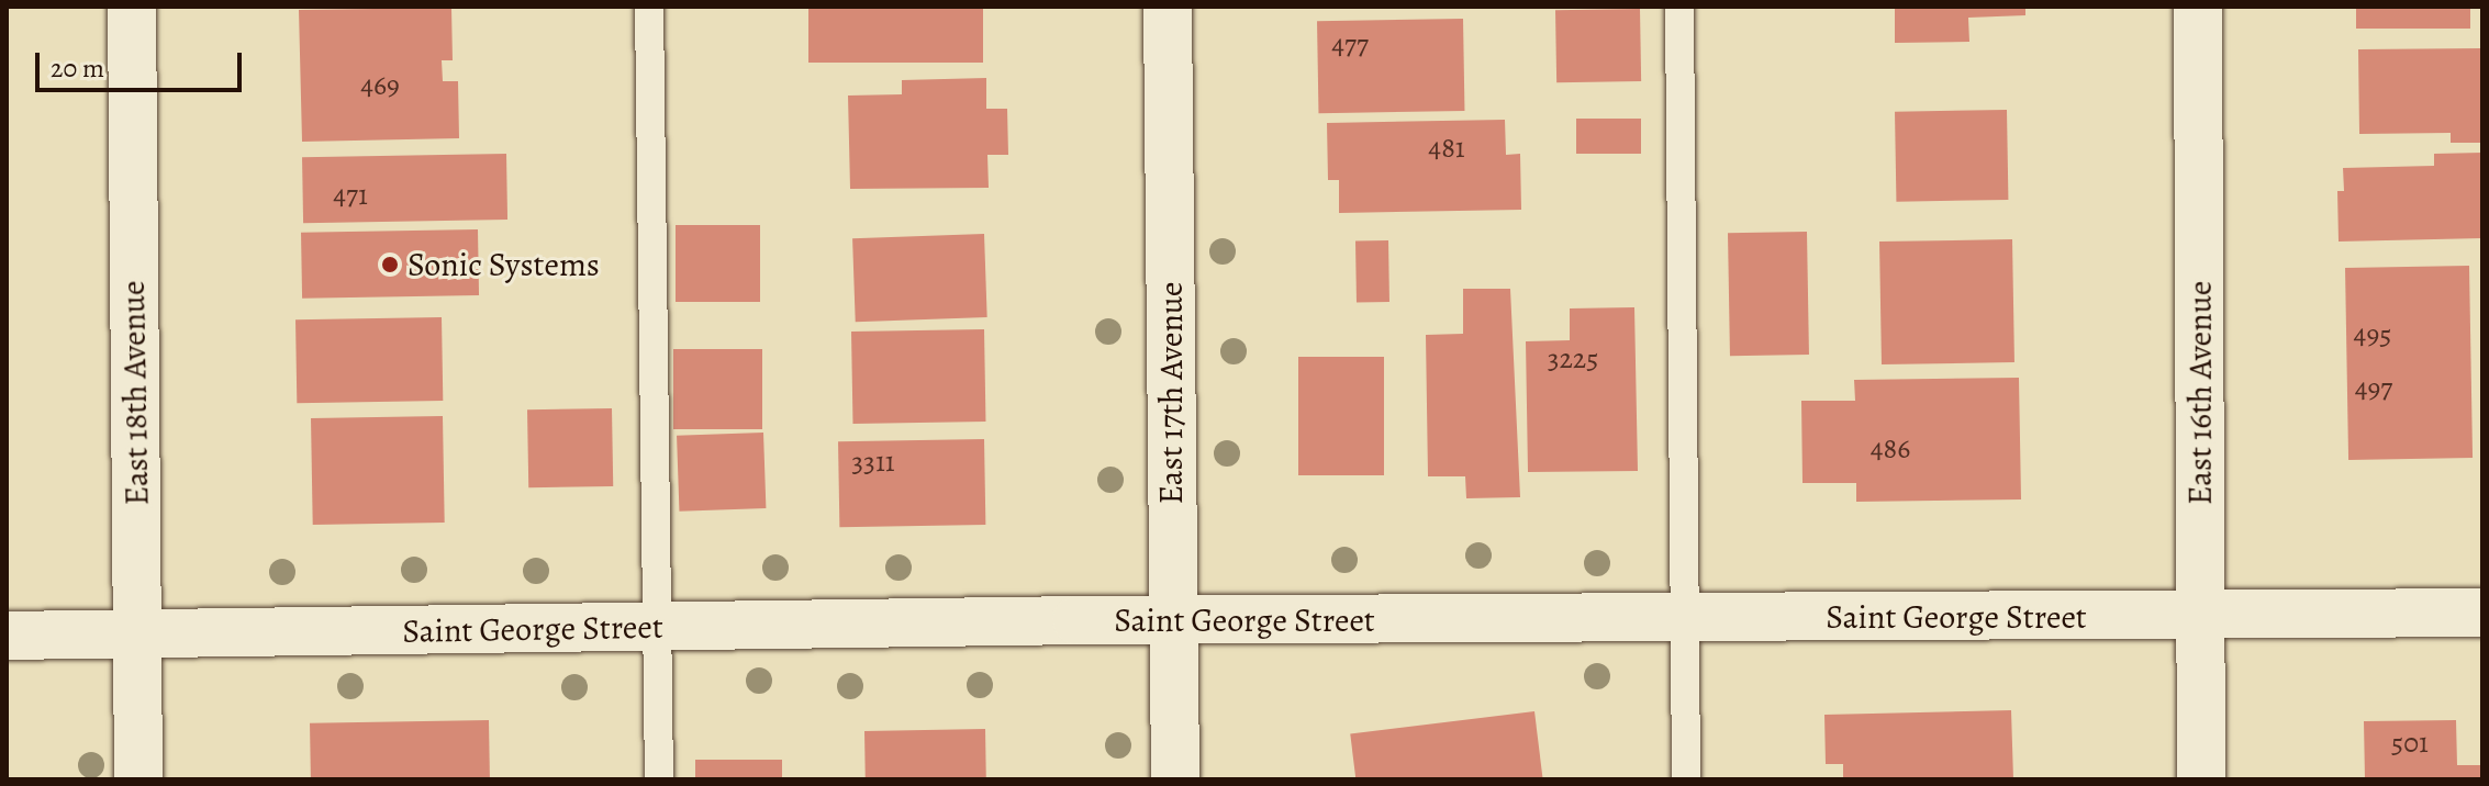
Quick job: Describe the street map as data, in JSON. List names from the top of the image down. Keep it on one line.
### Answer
{"streets":{"street":["East 18th Avenue","East 17th Avenue","East 16th Avenue","Saint George Street"]},"crossings":[["East 18th Avenue","Saint George Street"],["East 17th Avenue","Saint George Street"],["East 16th Avenue","Saint George Street"]],"places":["Sonic Systems"],"house_numbers":["477","469","481","471","495","3225","497","486","3311","501"],"scale_bar":"20 m"}
